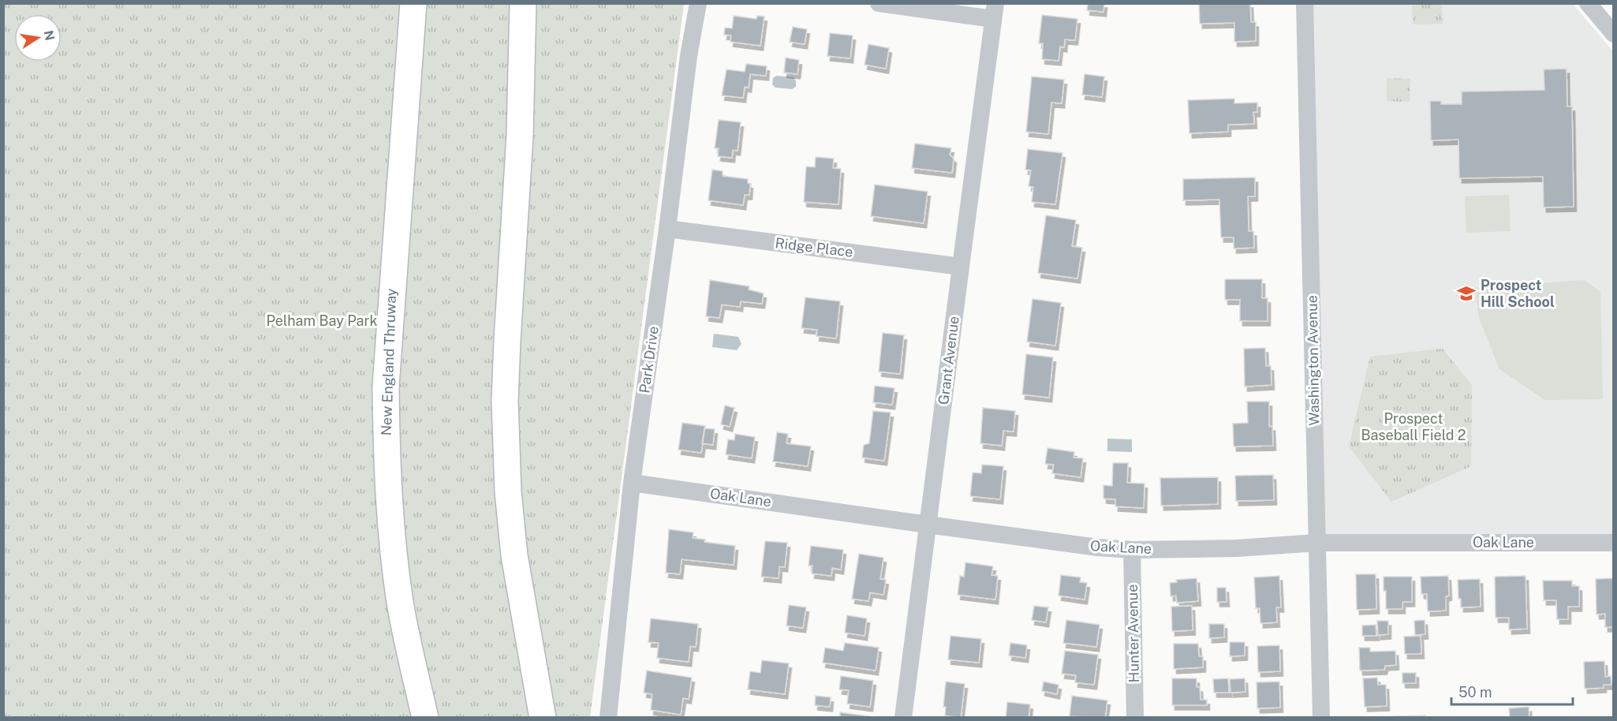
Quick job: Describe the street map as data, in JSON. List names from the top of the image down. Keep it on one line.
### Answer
{"streets":{"highway":["New England Thruway"],"street":["Ridge Place","Park Drive","Grant Avenue","Washington Avenue","Oak Lane","Hunter Avenue"]},"crossings":[["Ridge Place","Park Drive"],["Ridge Place","Grant Avenue"],["Park Drive","Oak Lane"],["Grant Avenue","Oak Lane"],["Washington Avenue","Oak Lane"],["Oak Lane","Hunter Avenue"]],"parks":["Pelham Bay Park","Prospect Baseball Field 2"],"places":{"school or university":["Prospect Hill School"]},"scale_bar":"50 m","north":"right"}
